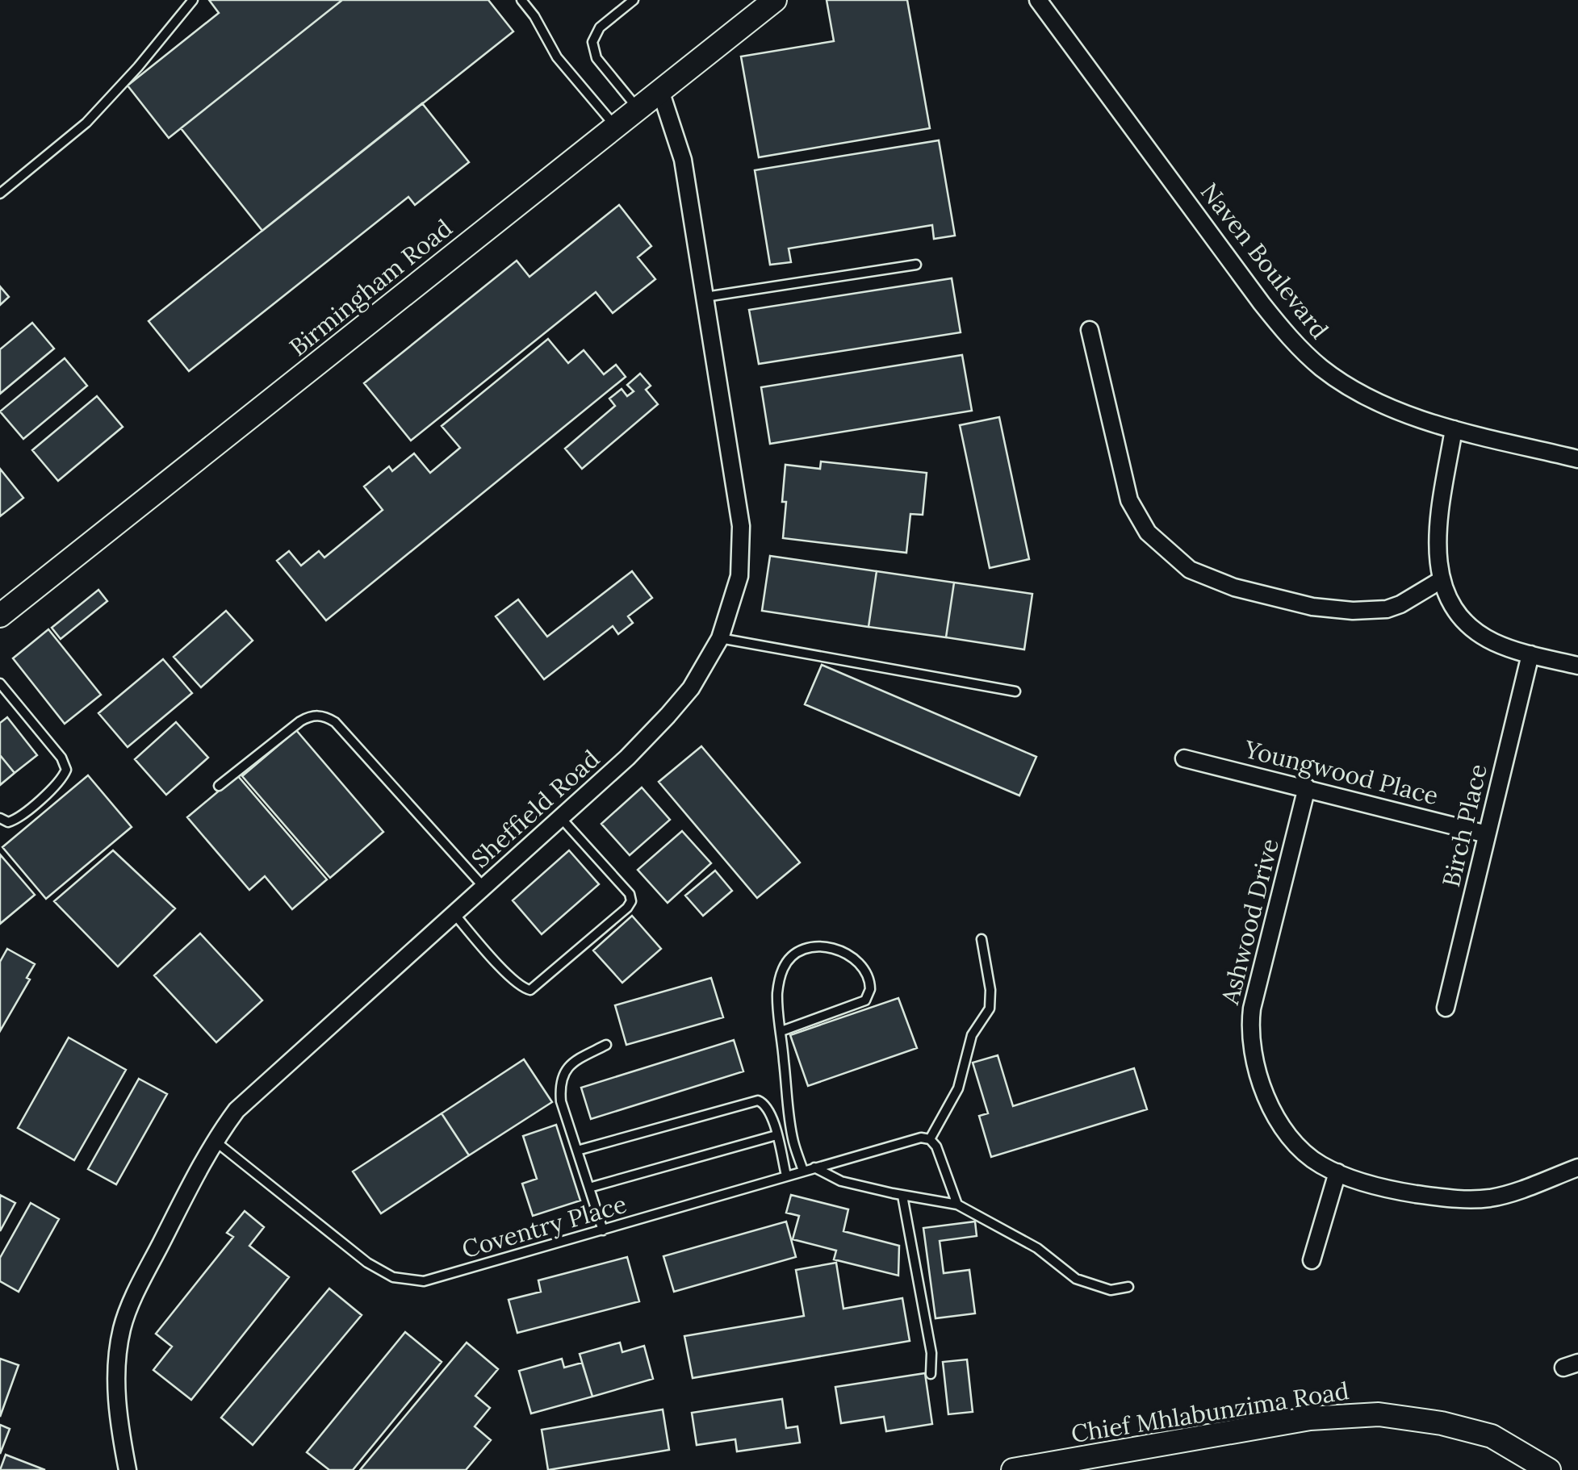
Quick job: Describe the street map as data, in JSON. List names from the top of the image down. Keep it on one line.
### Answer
{"streets":{"street":["Naven Boulevard","Birmingham Road","Youngwood Place","Sheffield Road","Birch Place","Ashwood Drive","Chief Mhlabunzima Road"],"lane":["Coventry Place"]},"crossings":[["Birmingham Road","Sheffield Road"],["Youngwood Place","Birch Place"],["Youngwood Place","Ashwood Drive"],["Sheffield Road","Coventry Place"]]}
